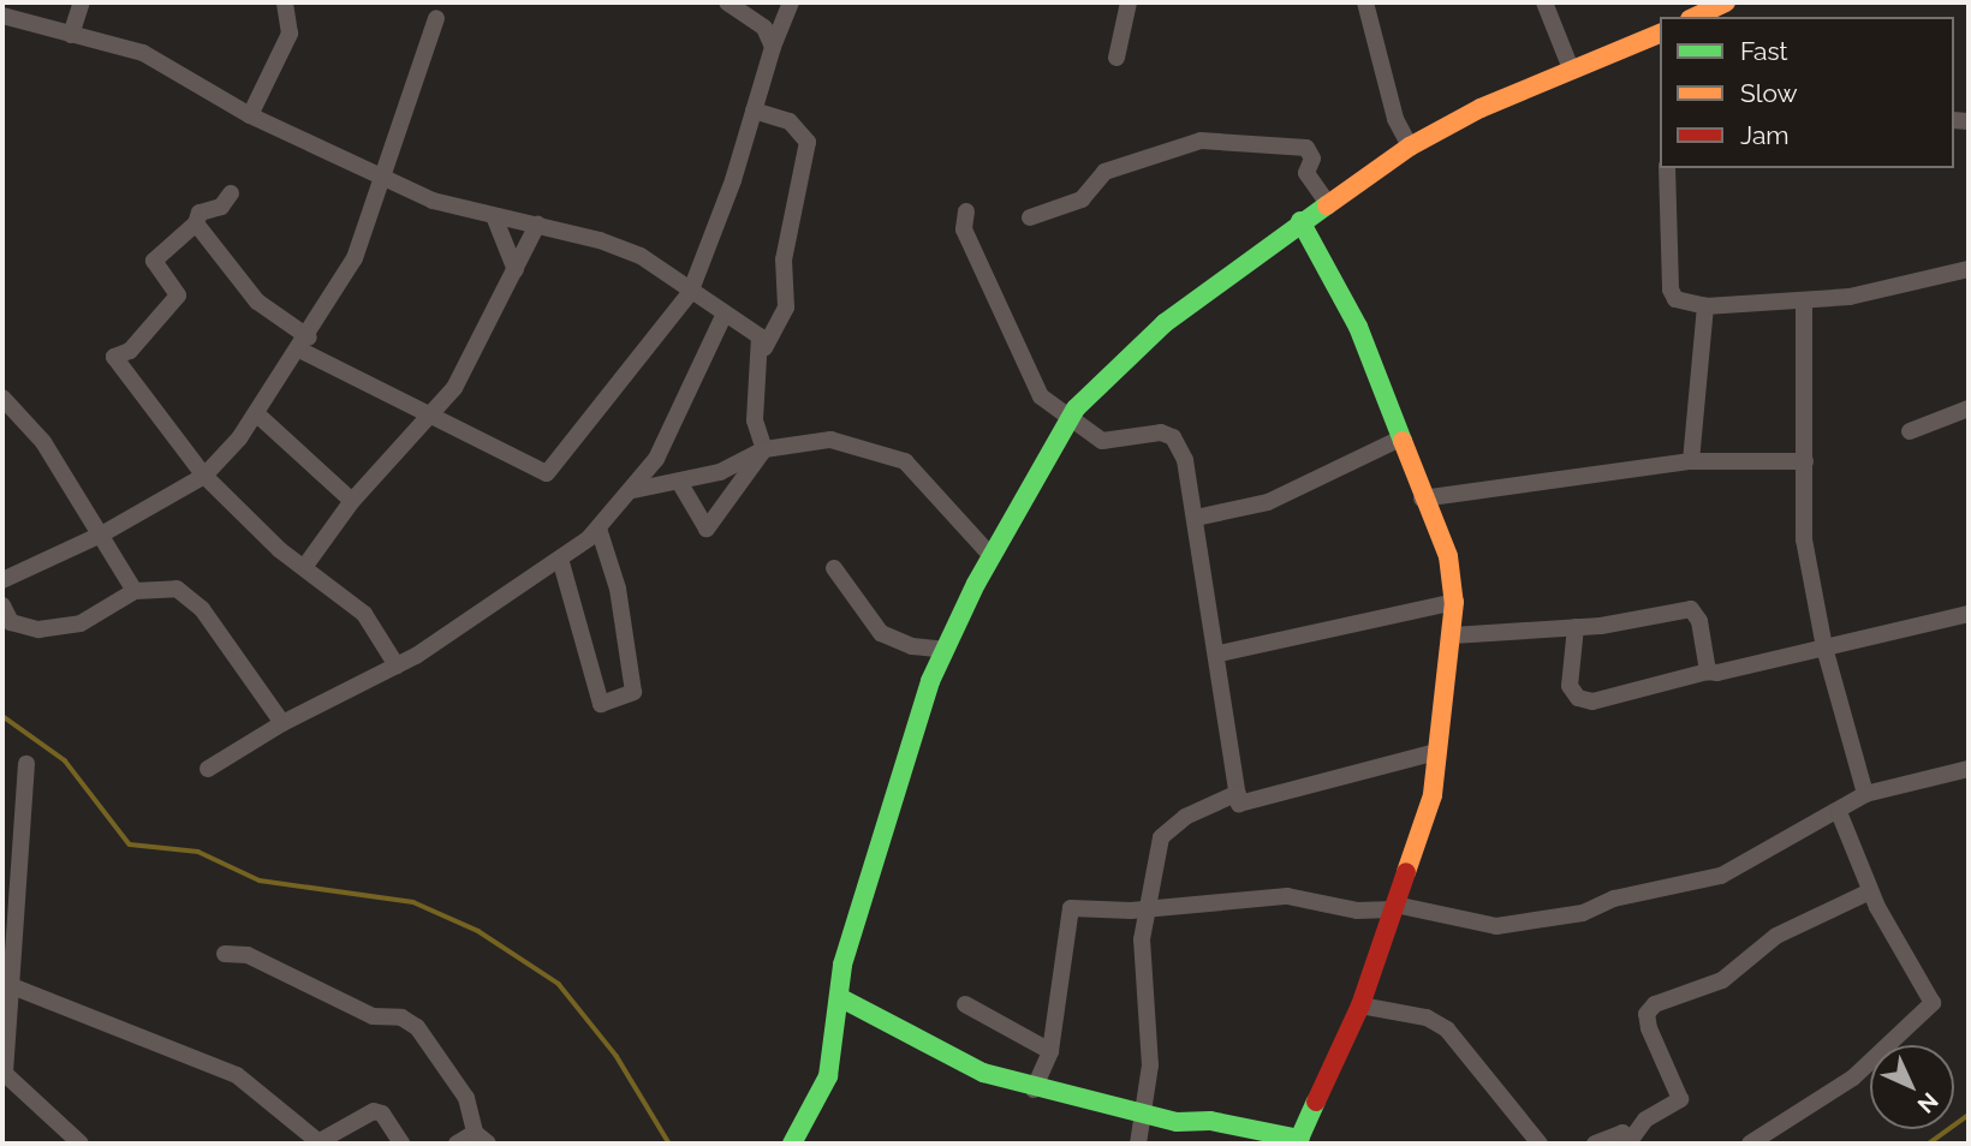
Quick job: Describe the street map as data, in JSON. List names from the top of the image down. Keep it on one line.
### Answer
{"legend":["Fast","Slow","Jam"],"north":"bottom right"}
